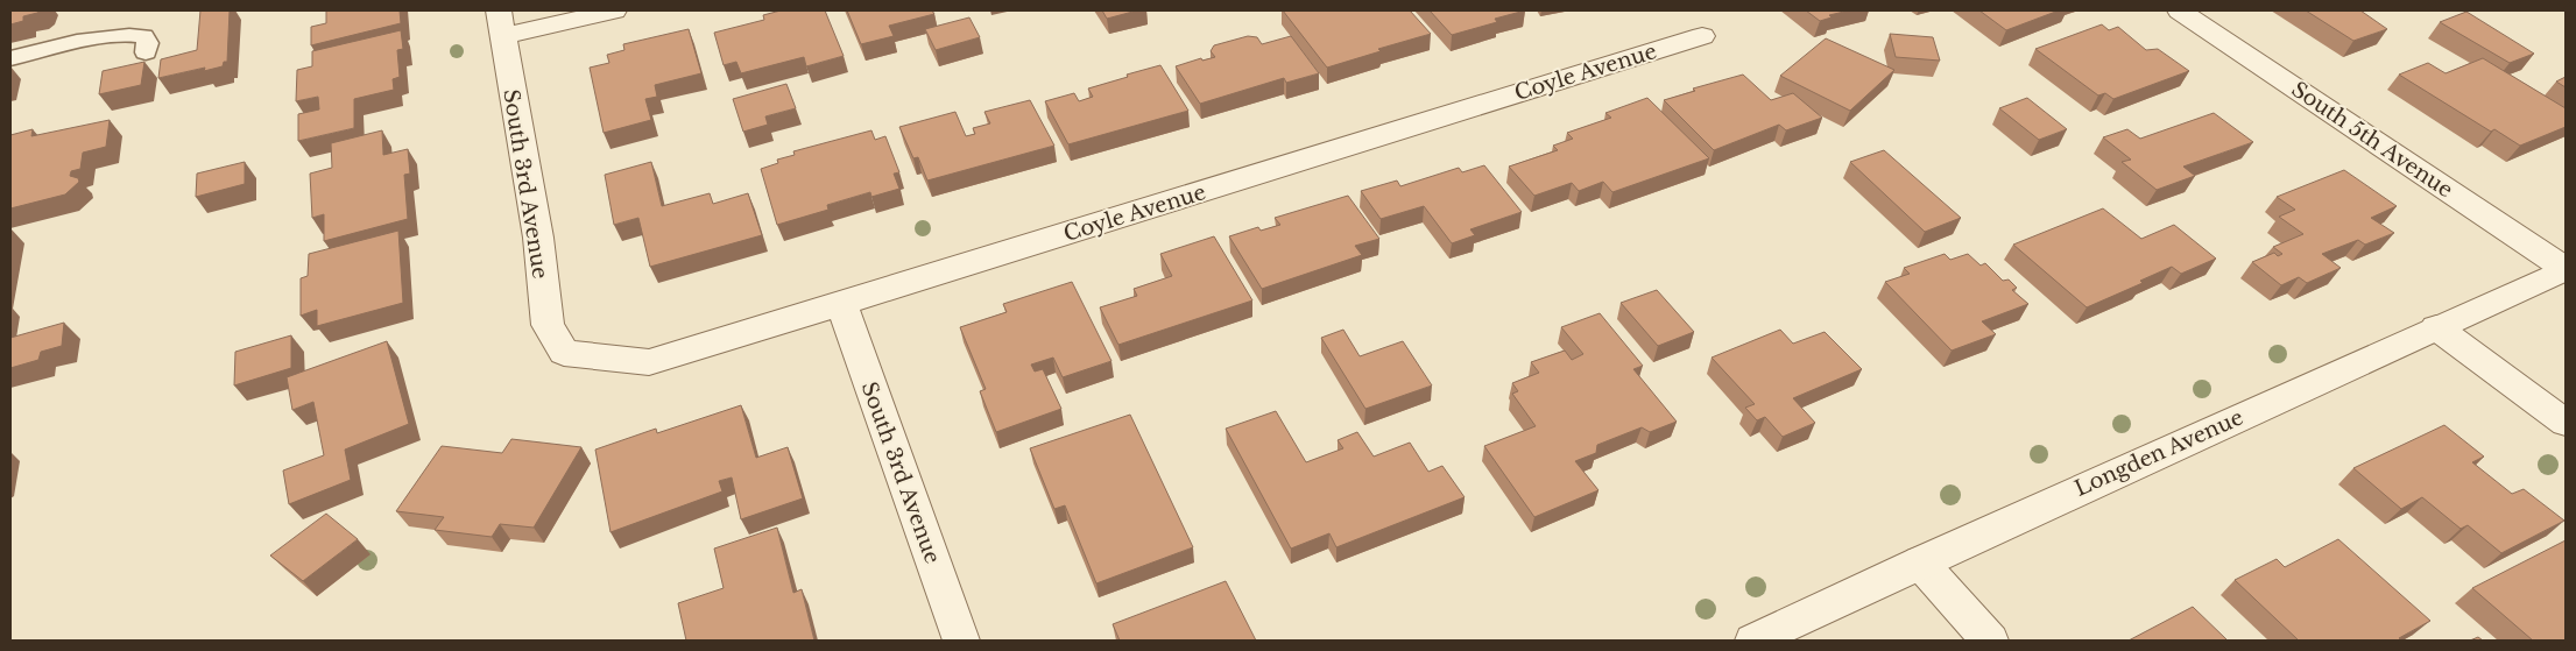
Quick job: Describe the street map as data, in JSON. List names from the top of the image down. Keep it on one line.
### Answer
{"streets":{"street":["Coyle Avenue","South 5th Avenue","South 3rd Avenue","Longden Avenue"]},"crossings":[["Coyle Avenue","South 3rd Avenue"],["South 5th Avenue","Longden Avenue"]]}
